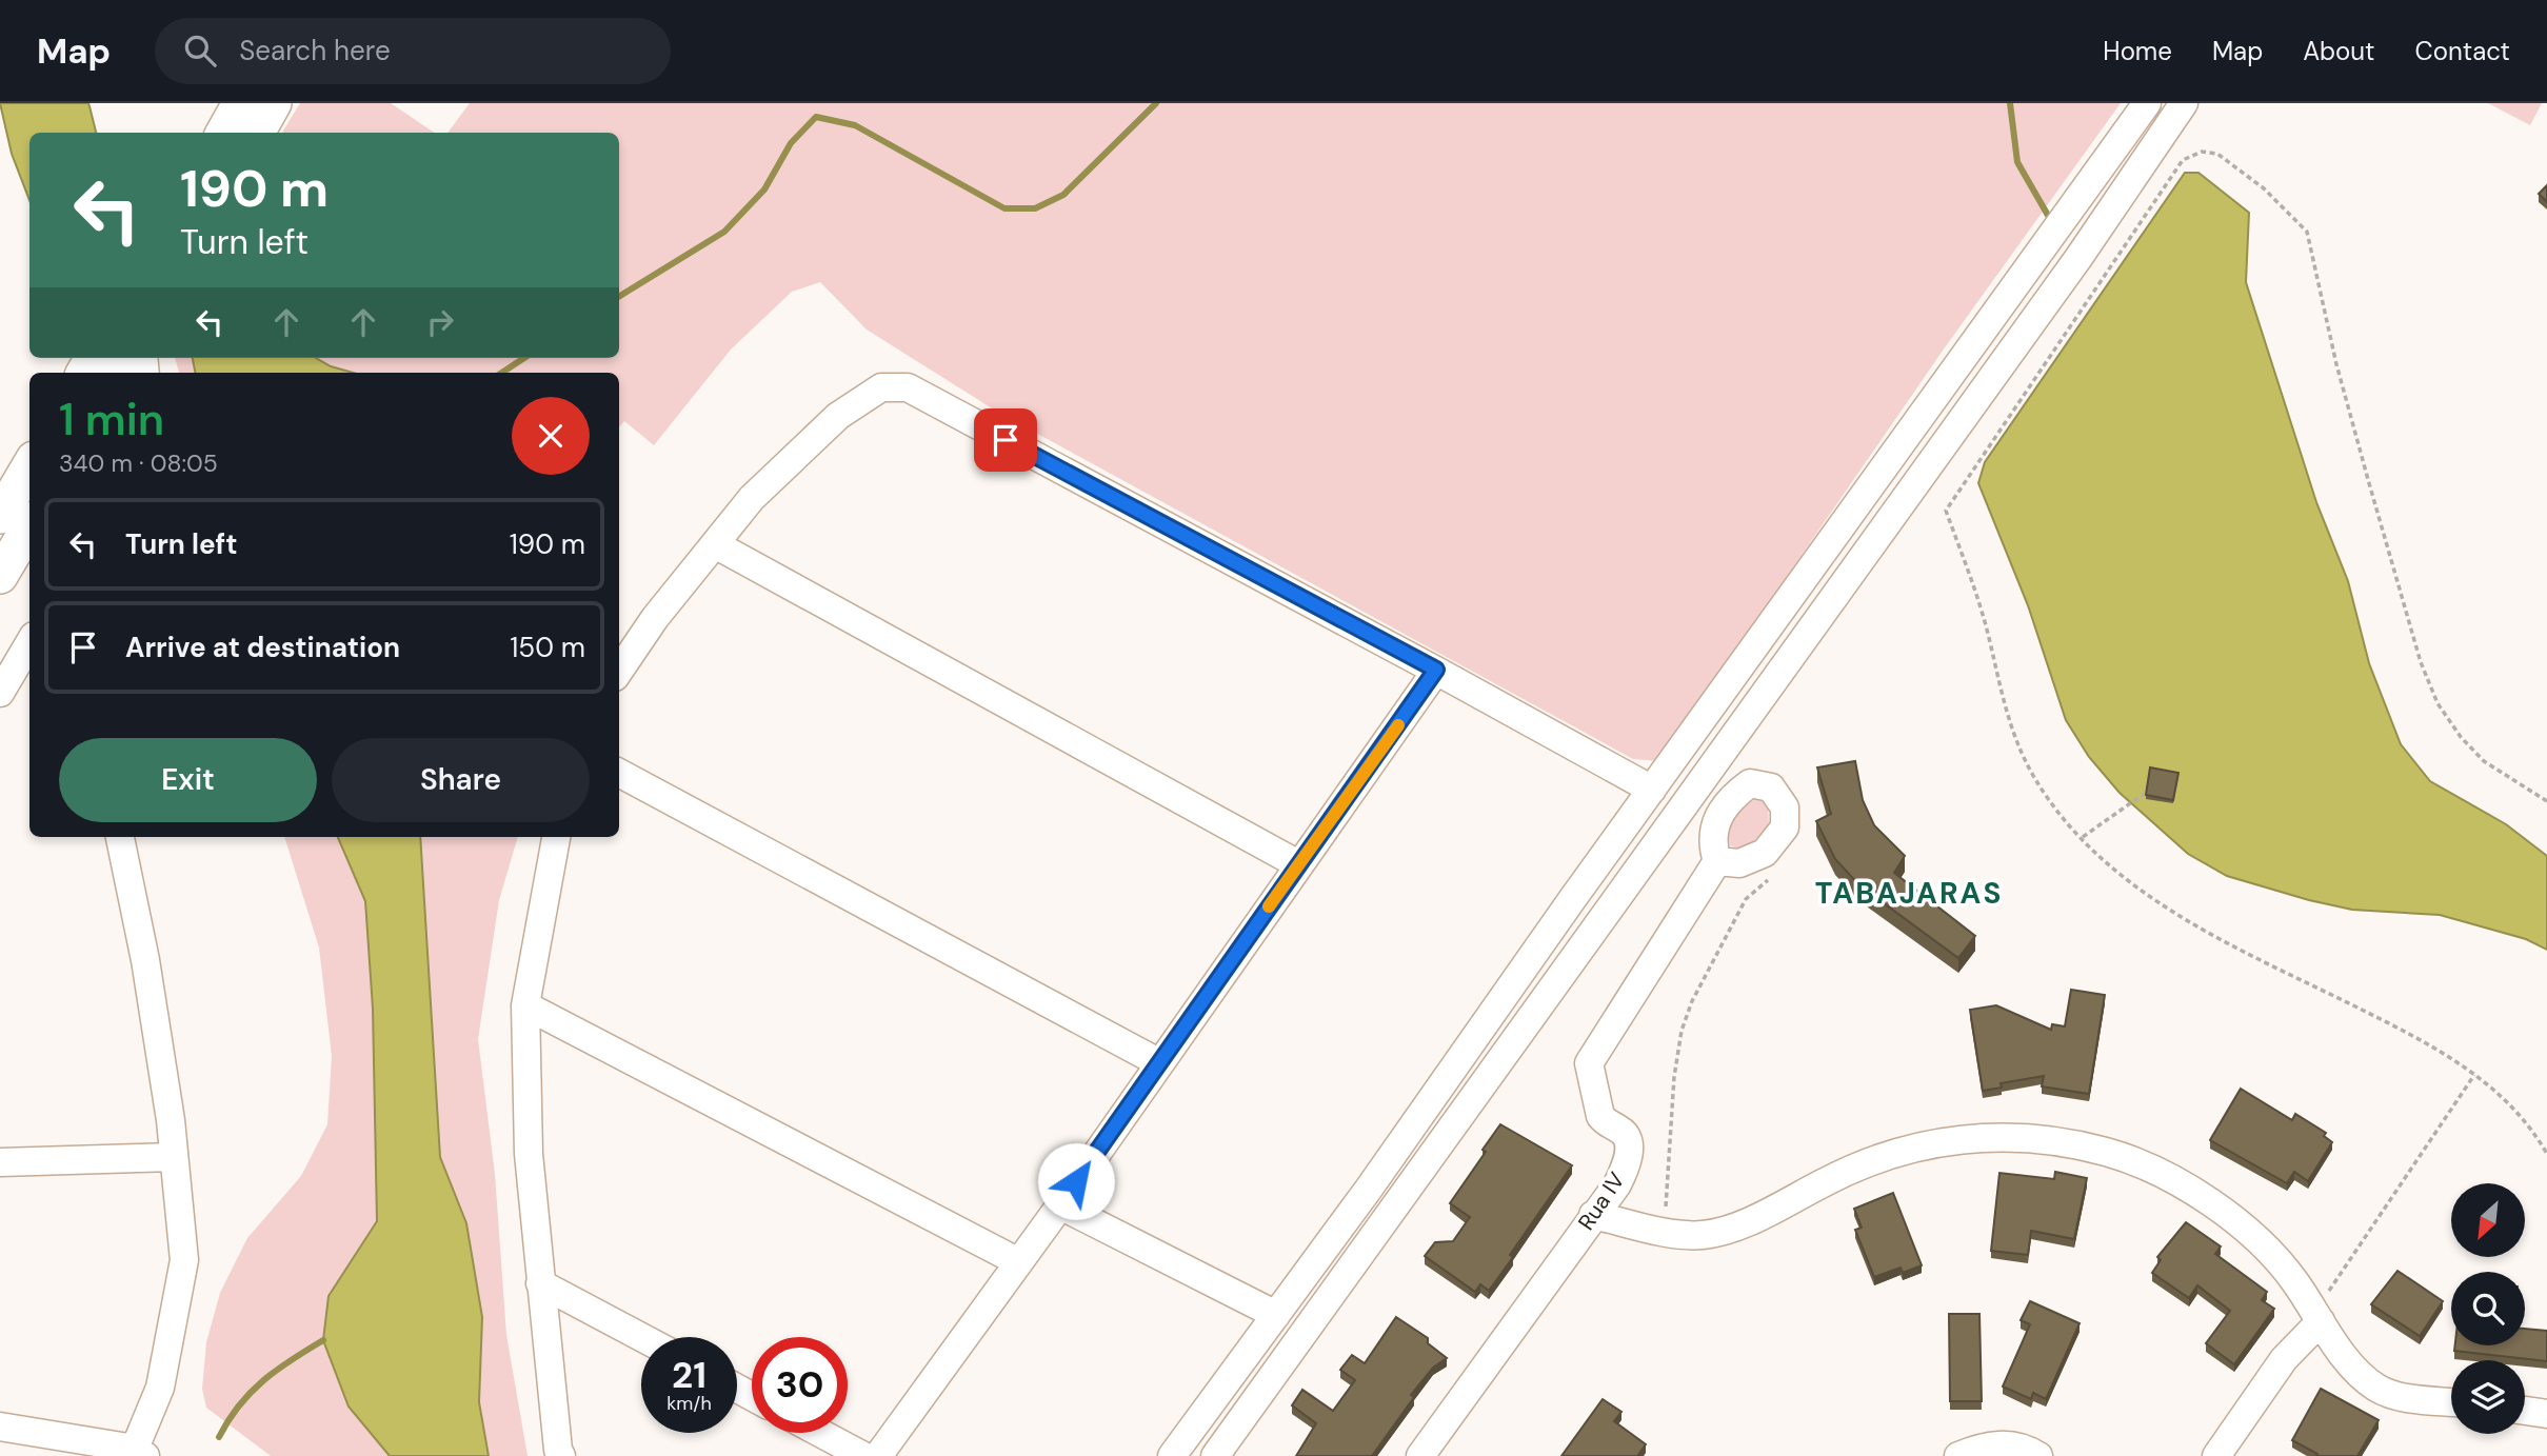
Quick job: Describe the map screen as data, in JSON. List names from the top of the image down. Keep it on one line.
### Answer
{"streets":{"street":["Rua IV"]},"districts":["TABAJARAS"],"north":"bottom left","page":{"header":"Map","search":"Search here","nav":["Home","Map","About","Contact"],"turn":["190 m","Turn left"],"heading":["1 min","340 m · 08:05"],"list":[{"name":"Turn left","value":"190 m"},{"name":"Arrive at destination","value":"150 m"}],"buttons":["Exit","Share"],"speed":"21 km/h","limit":"30"}}
